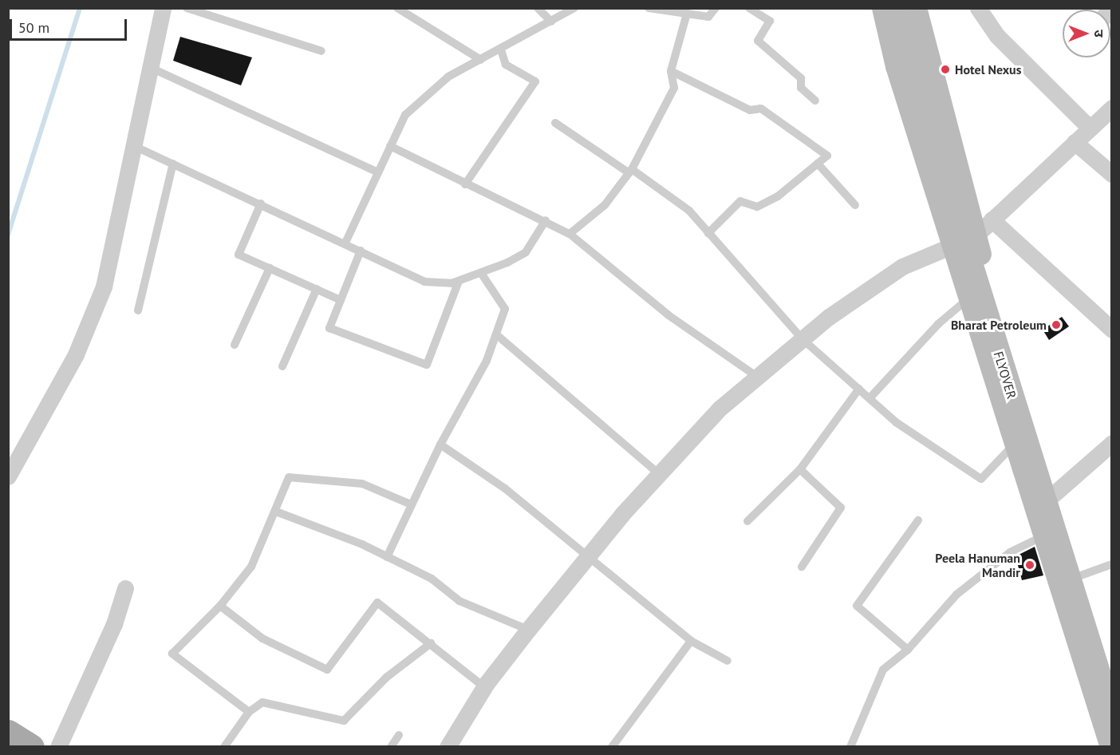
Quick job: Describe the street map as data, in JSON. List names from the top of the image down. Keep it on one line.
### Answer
{"streets":{"main road":["FLYOVER"]},"places":["Hotel Nexus","Bharat Petroleum","Peela Hanuman Mandir"],"scale_bar":"50 m","north":"right"}
